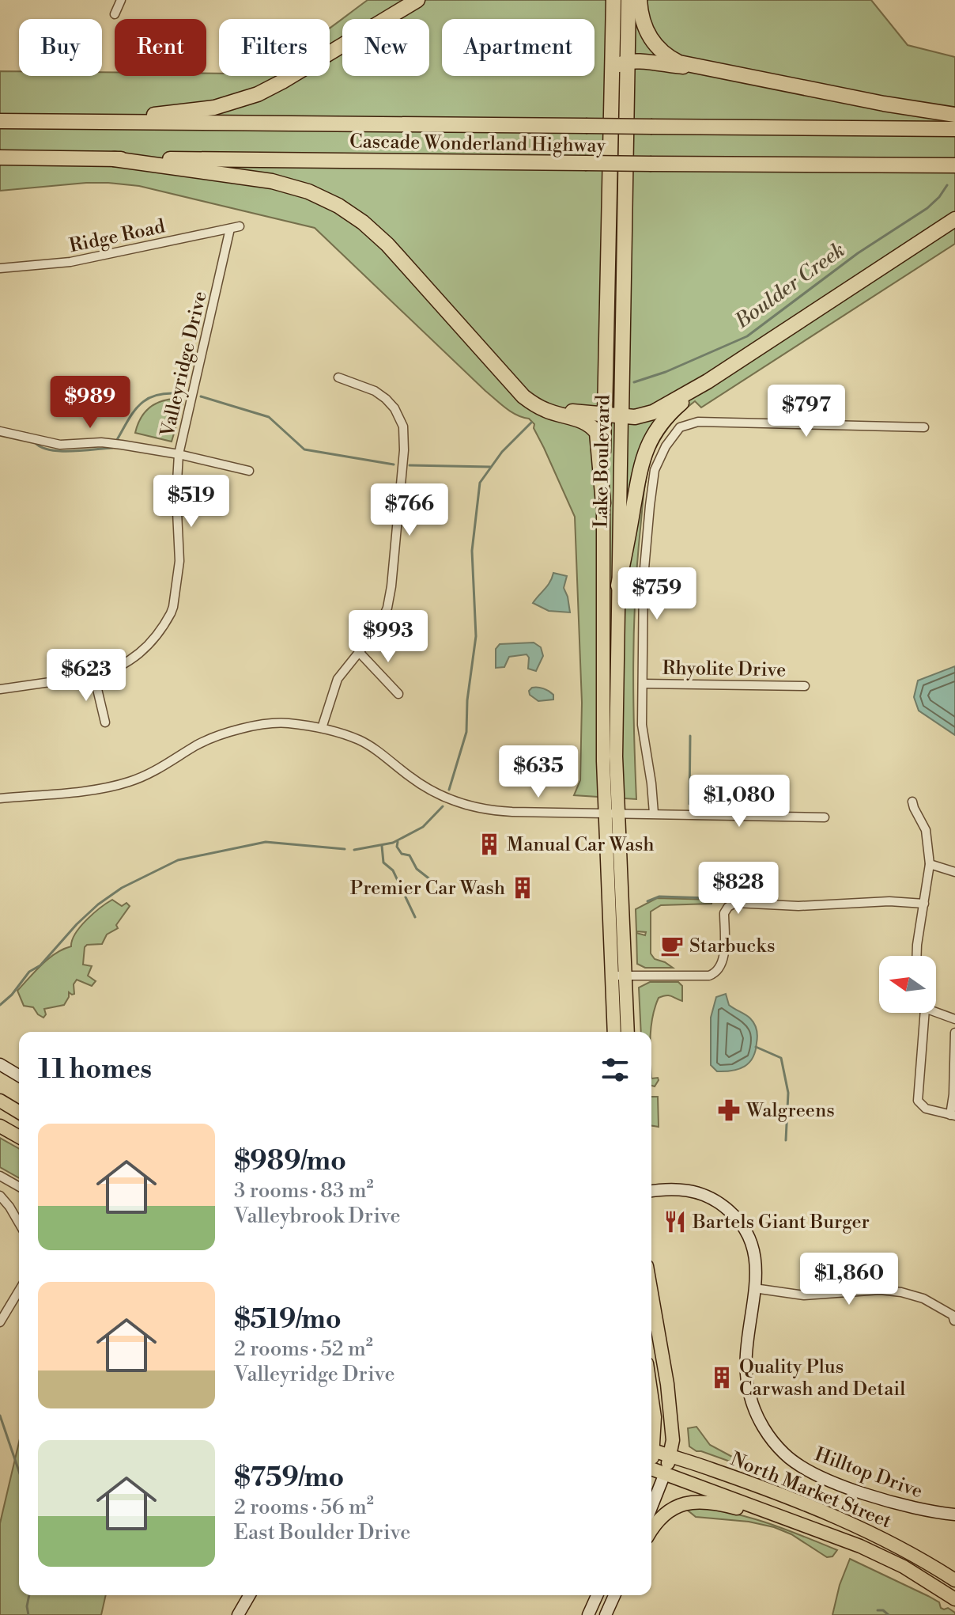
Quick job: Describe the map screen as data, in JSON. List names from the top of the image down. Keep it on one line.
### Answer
{"streets":{"highway":["Cascade Wonderland Highway","Lake Boulevard"],"main road":["Hilltop Drive","North Market Street"],"street":["Ridge Road","Valleyridge Drive","Rhyolite Drive"]},"crossings":[["Ridge Road","Valleyridge Drive"]],"water":["Boulder Creek"],"places":{"building":["Manual Car Wash","Premier Car Wash","Quality Plus Carwash and Detail"],"cafe":["Starbucks"],"pharmacy":["Walgreens"],"restaurant":["Bartels Giant Burger"]},"north":"left","page":{"chip":["Buy","Rent","Filters","New","Apartment"],"price":["$989","$797","$519","$766","$759","$993","$623","$635","$1,080","$828","$1,860"],"heading":"11 homes","list":[{"name":"$989/mo","note":"3 rooms · 83 m² · Valleybrook Drive"},{"name":"$519/mo","note":"2 rooms · 52 m² · Valleyridge Drive"},{"name":"$759/mo","note":"2 rooms · 56 m² · East Boulder Drive"}]}}
